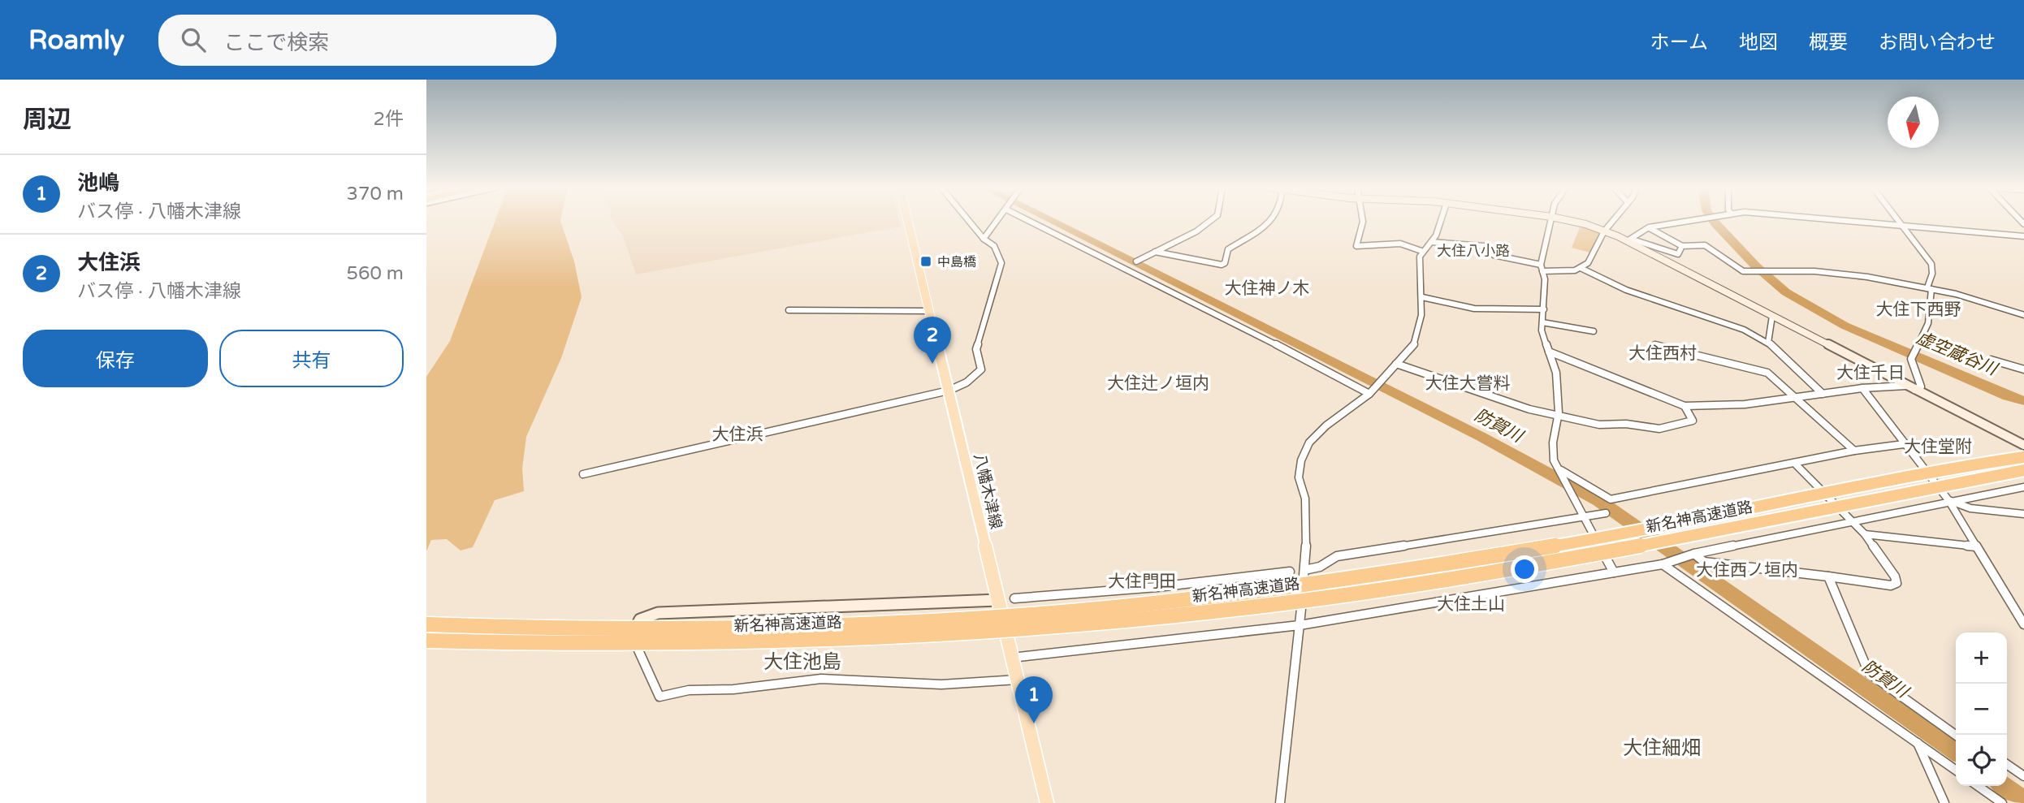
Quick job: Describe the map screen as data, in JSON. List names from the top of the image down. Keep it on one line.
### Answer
{"streets":{"highway":["新名神高速道路"],"main road":["八幡木津線"]},"districts":["大住八小路","大住神ノ木","大住下西野","大住西村","大住千日","大住辻ノ垣内","大住大嘗料","大住浜","大住堂附","大住西ノ垣内","大住門田","大住土山","大住池島","大住細畑"],"water":["虚空蔵谷川","防賀川"],"places":{"transit":["中島橋"]},"north":"bottom","page":{"header":"Roamly","search":"ここで検索","nav":["ホーム","地図","概要","お問い合わせ"],"heading":["周辺","2件"],"list":[{"mark":"1","name":"池嶋","note":"バス停 · 八幡木津線","value":"370 m"},{"mark":"2","name":"大住浜","note":"バス停 · 八幡木津線","value":"560 m"}],"buttons":["保存","共有"],"pins":["2","1"],"map_buttons":["+","−"]}}
